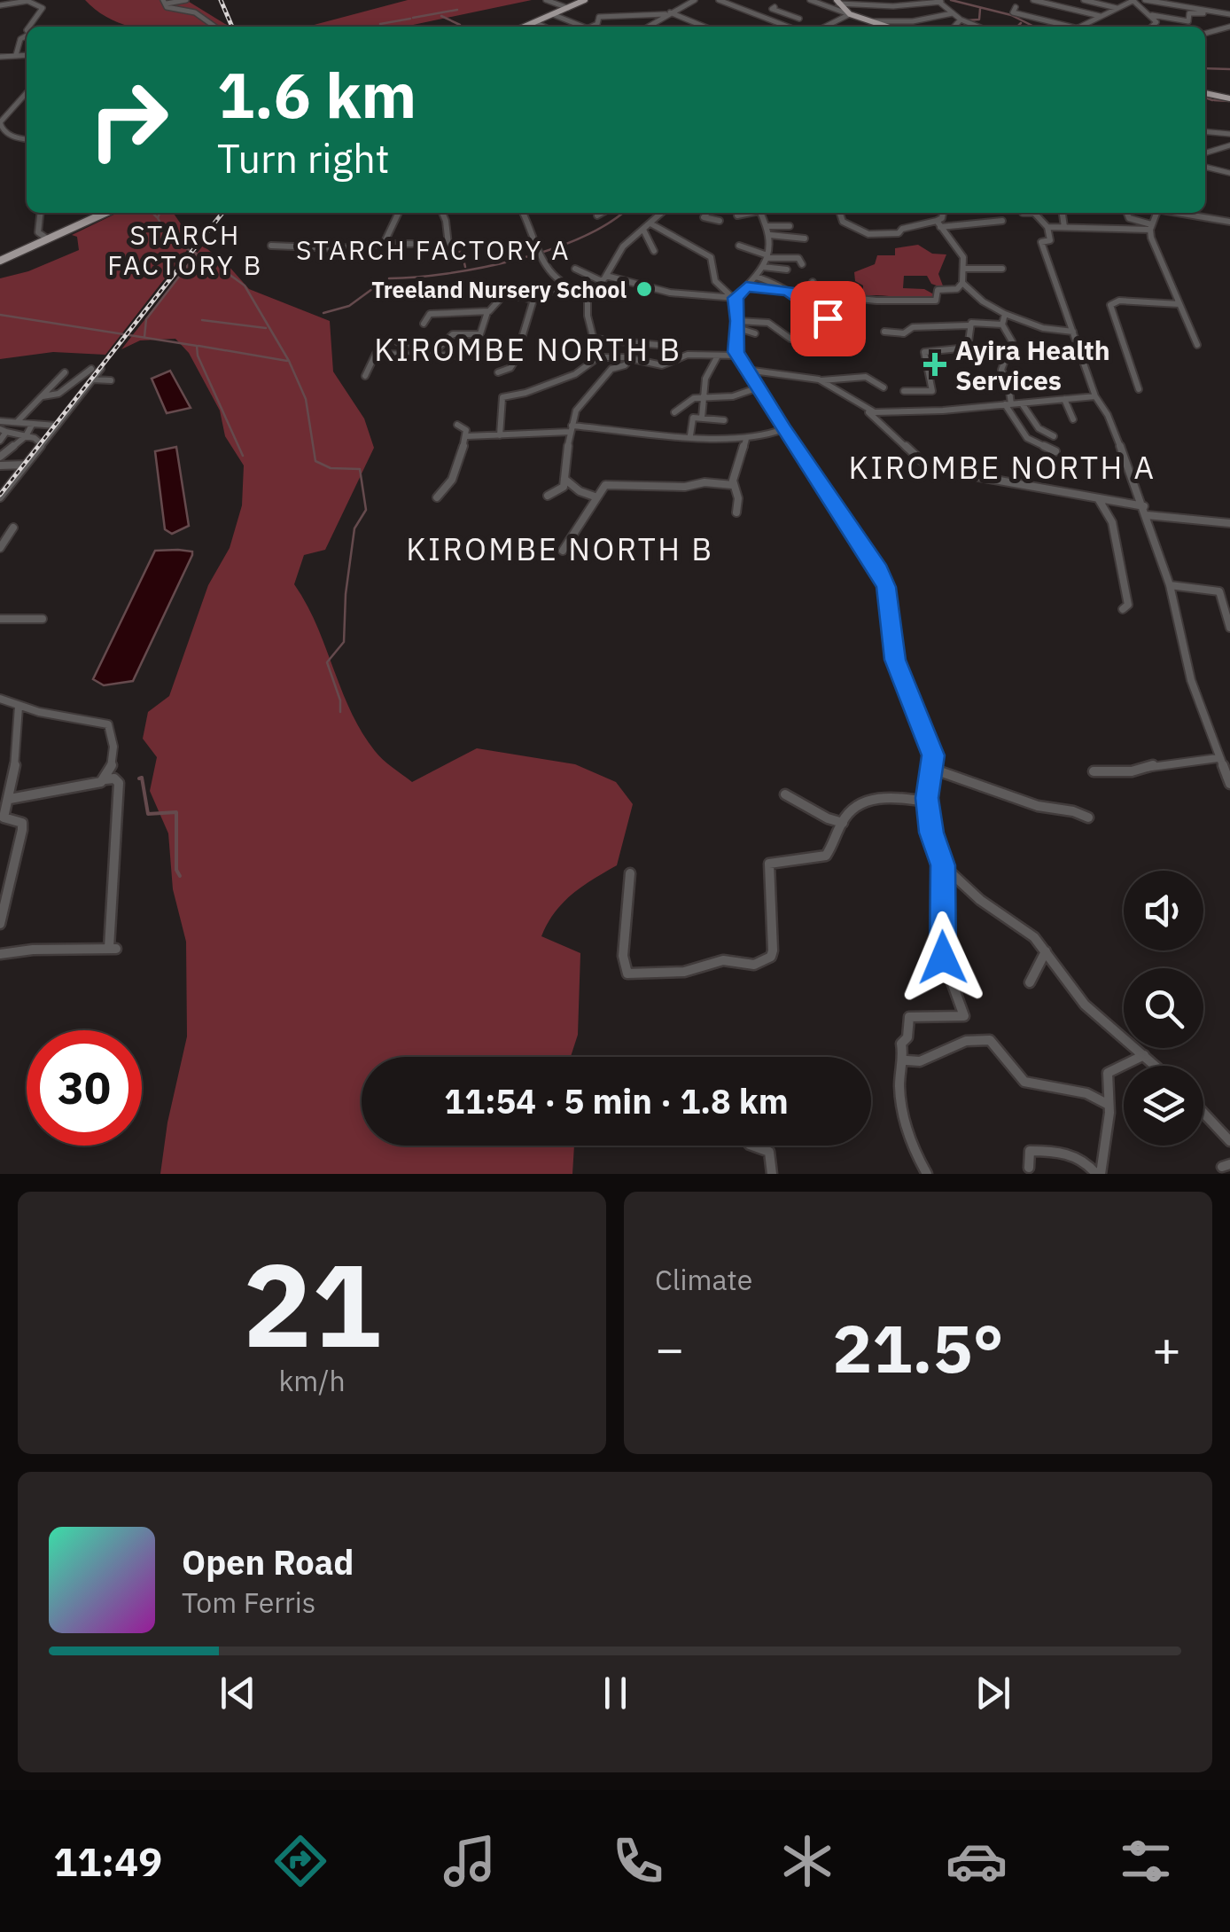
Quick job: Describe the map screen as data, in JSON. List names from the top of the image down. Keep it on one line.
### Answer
{"districts":["STARCH FACTORY B","STARCH FACTORY A","KIROMBE NORTH B","KIROMBE NORTH A","KIROMBE NORTH B"],"places":{"other":["Treeland Nursery School"],"health":["Ayira Health Services"]},"page":{"turn":["1.6 km","Turn right"],"limit":"30","trip":"11:54 · 5 min · 1.8 km","tile":[["21","km/h"],"Climate"],"heat":["−","21.5°","+"],"song":["Open Road","Tom Ferris"],"tabs":"11:49"}}
